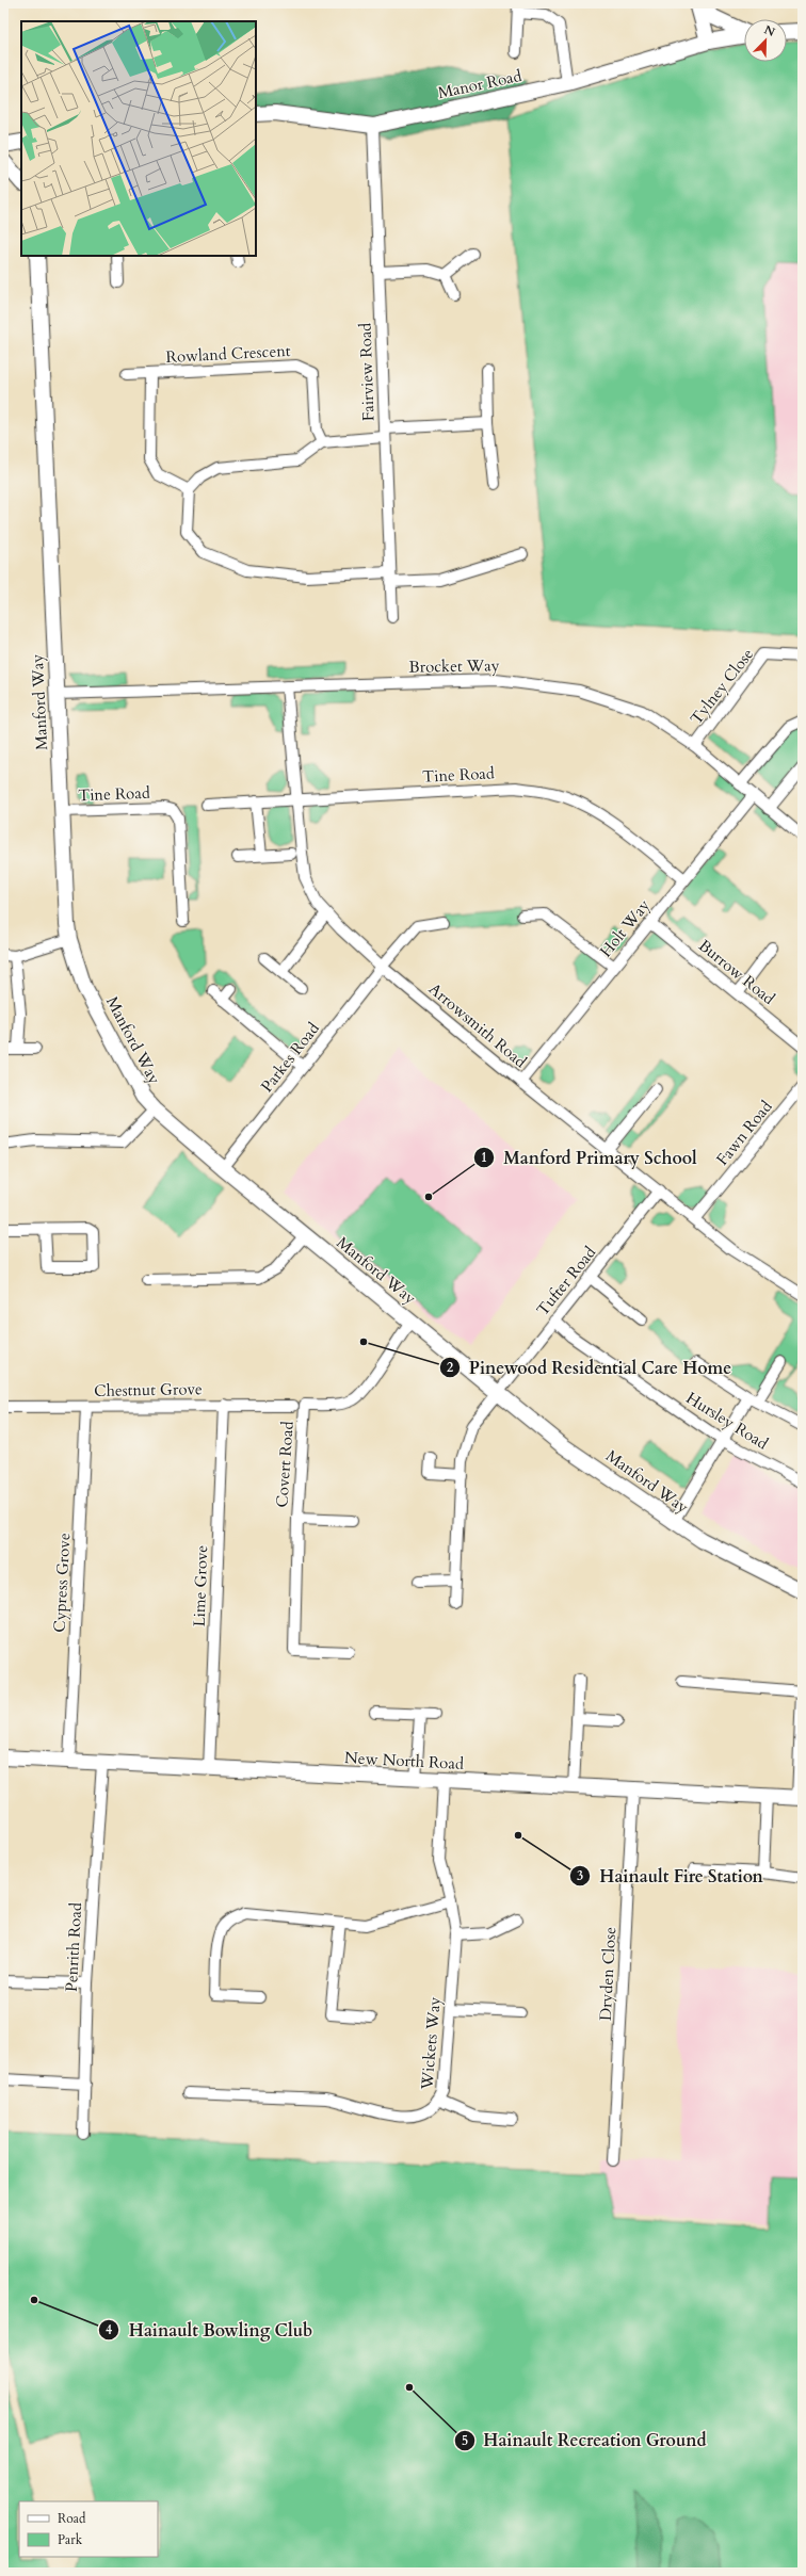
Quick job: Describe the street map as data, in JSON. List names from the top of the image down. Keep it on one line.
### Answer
{"streets":{"street":["Manor Road","Rowland Crescent","Fairview Road","Brocket Way","Tylney Close","Manford Way","Tine Road","Holt Way","Burrow Road","Arrowsmith Road","Parkes Road","Fawn Road","Tufter Road","Chestnut Grove","Hursley Road","Covert Road","Cypress Grove","Lime Grove","New North Road","Penrith Road","Dryden Close","Wickets Way"]},"crossings":[["Manor Road","Fairview Road"],["Brocket Way","Tylney Close"],["Brocket Way","Manford Way"],["Brocket Way","Holt Way"],["Brocket Way","Arrowsmith Road"],["Manford Way","Tine Road"],["Manford Way","Parkes Road"],["Manford Way","Tufter Road"],["Manford Way","Covert Road"],["Tine Road","Holt Way"],["Tine Road","Arrowsmith Road"],["Holt Way","Burrow Road"],["Holt Way","Arrowsmith Road"],["Arrowsmith Road","Parkes Road"],["Arrowsmith Road","Fawn Road"],["Arrowsmith Road","Tufter Road"],["Tufter Road","Hursley Road"],["Chestnut Grove","Cypress Grove"],["Chestnut Grove","Lime Grove"],["Cypress Grove","New North Road"],["Lime Grove","New North Road"],["New North Road","Penrith Road"],["New North Road","Dryden Close"],["New North Road","Wickets Way"]],"places":["Manford Primary School","Pinewood Residential Care Home","Hainault Fire Station","Hainault Bowling Club","Hainault Recreation Ground"],"legend":["Road","Park"],"north":"top right"}
